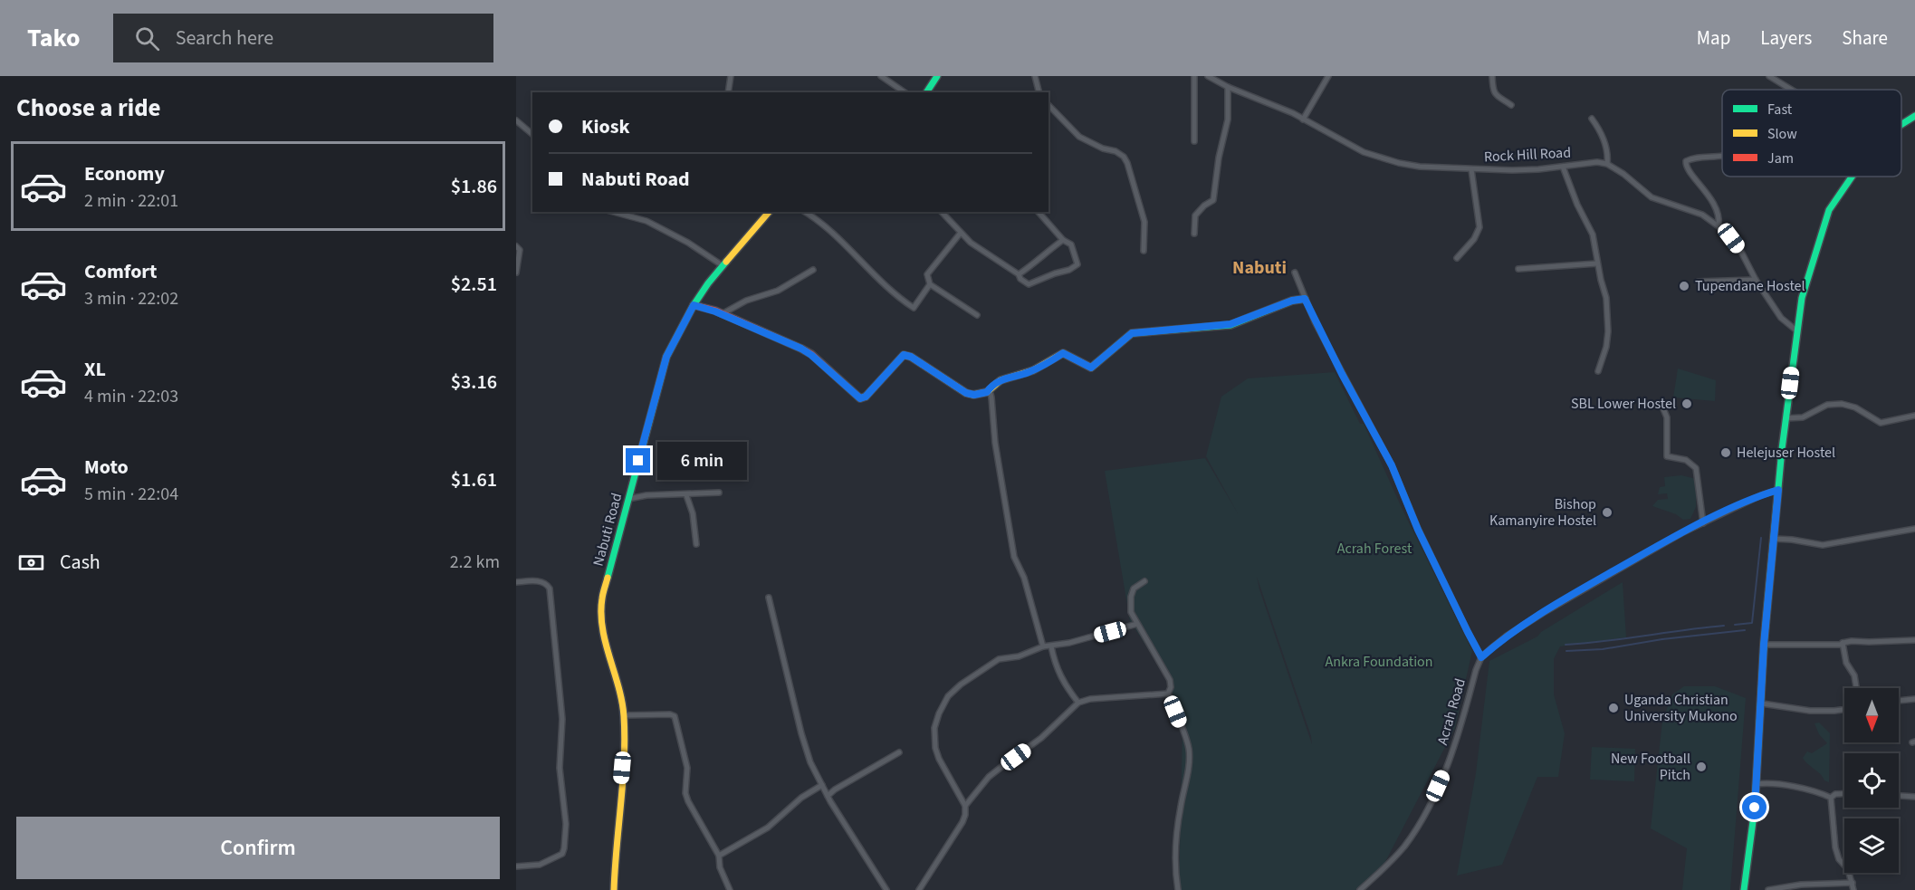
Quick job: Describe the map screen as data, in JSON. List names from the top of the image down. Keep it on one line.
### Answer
{"streets":{"street":["Rock Hill Road","Nabuti Road","Acrah Road"]},"districts":["Nabuti"],"parks":["Acrah Forest","Ankra Foundation"],"places":["Tupendane Hostel","SBL Lower Hostel","Helejuser Hostel","Bishop Kamanyire Hostel","Uganda Christian University Mukono","New Football Pitch"],"legend":["Fast","Slow","Jam"],"north":"bottom","page":{"header":"Tako","search":"Search here","nav":["Map","Layers","Share"],"heading":"Choose a ride","banner":["Kiosk","Nabuti Road"],"list":[{"name":"Economy","note":"2 min · 22:01","value":"$1.86"},{"name":"Comfort","note":"3 min · 22:02","value":"$2.51"},{"name":"XL","note":"4 min · 22:03","value":"$3.16"},{"name":"Moto","note":"5 min · 22:04","value":"$1.61"}],"bubble":"6 min","pay":["Cash","2.2 km"],"buttons":"Confirm"}}
